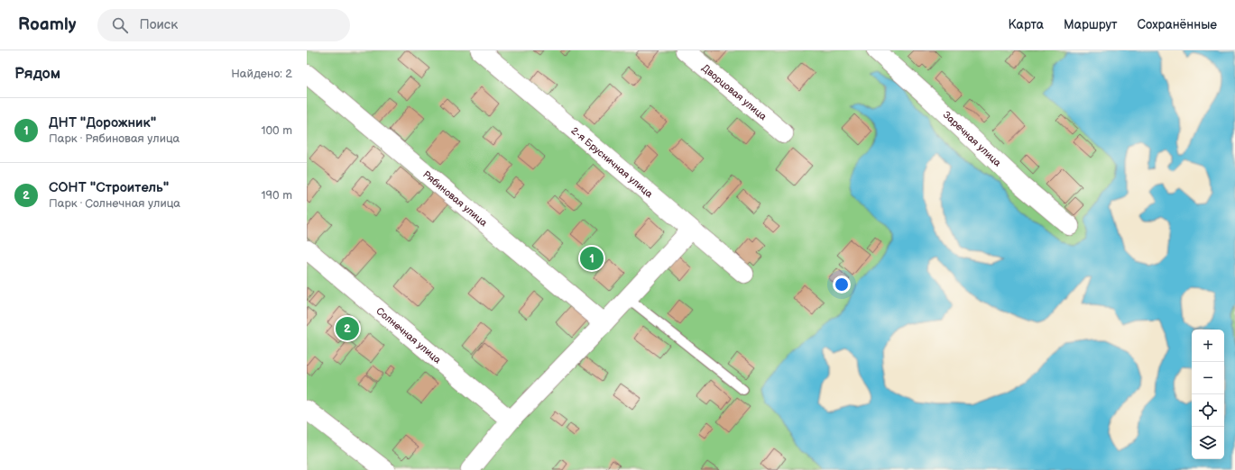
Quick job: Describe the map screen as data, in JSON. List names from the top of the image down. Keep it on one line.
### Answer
{"streets":{"street":["Дворцовая улица","Заречная улица","2-я Брусничная улица","Рябиновая улица","Солнечная улица"]},"page":{"header":"Roamly","search":"Поиск","nav":["Карта","Маршрут","Сохранённые"],"heading":["Рядом","Найдено: 2"],"list":[{"mark":"1","name":"ДНТ \"Дорожник\"","note":"Парк · Рябиновая улица","value":"100 m"},{"mark":"2","name":"СОНТ \"Строитель\"","note":"Парк · Солнечная улица","value":"190 m"}],"pins":["1","2"],"map_buttons":["+","−"]}}
